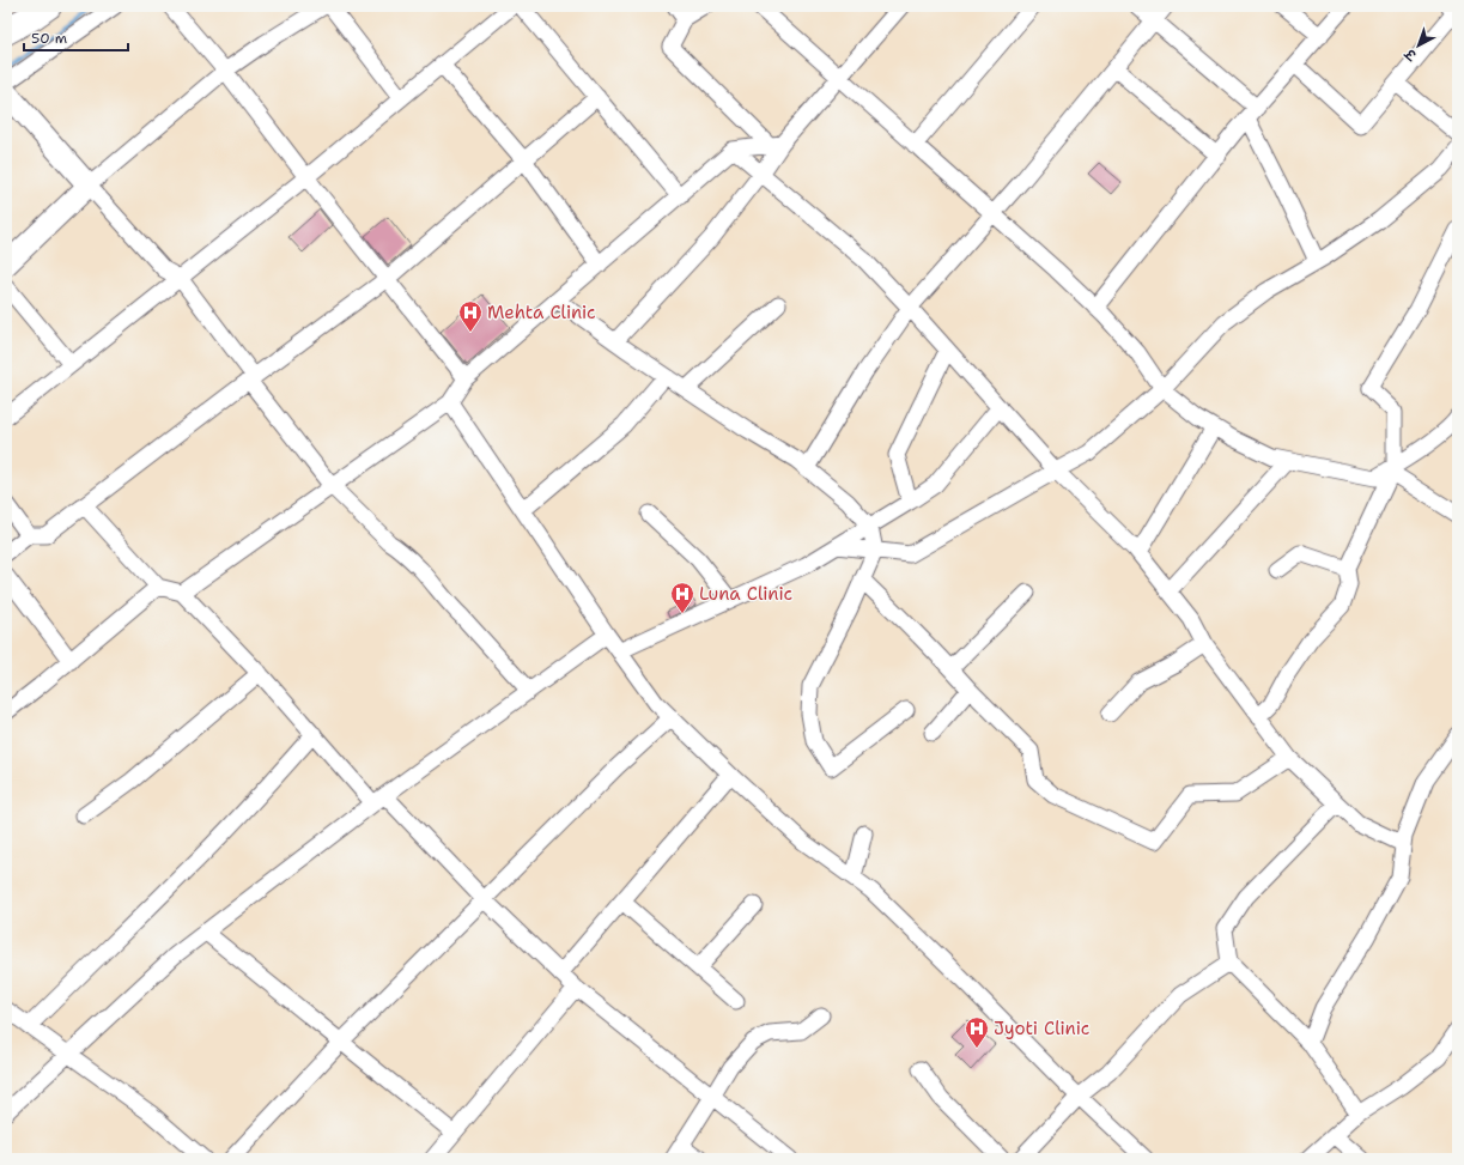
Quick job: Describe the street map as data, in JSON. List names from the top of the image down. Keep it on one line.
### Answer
{"places":{"hospital":["Mehta Clinic","Luna Clinic","Jyoti Clinic"]},"scale_bar":"50 m","north":"bottom left"}
